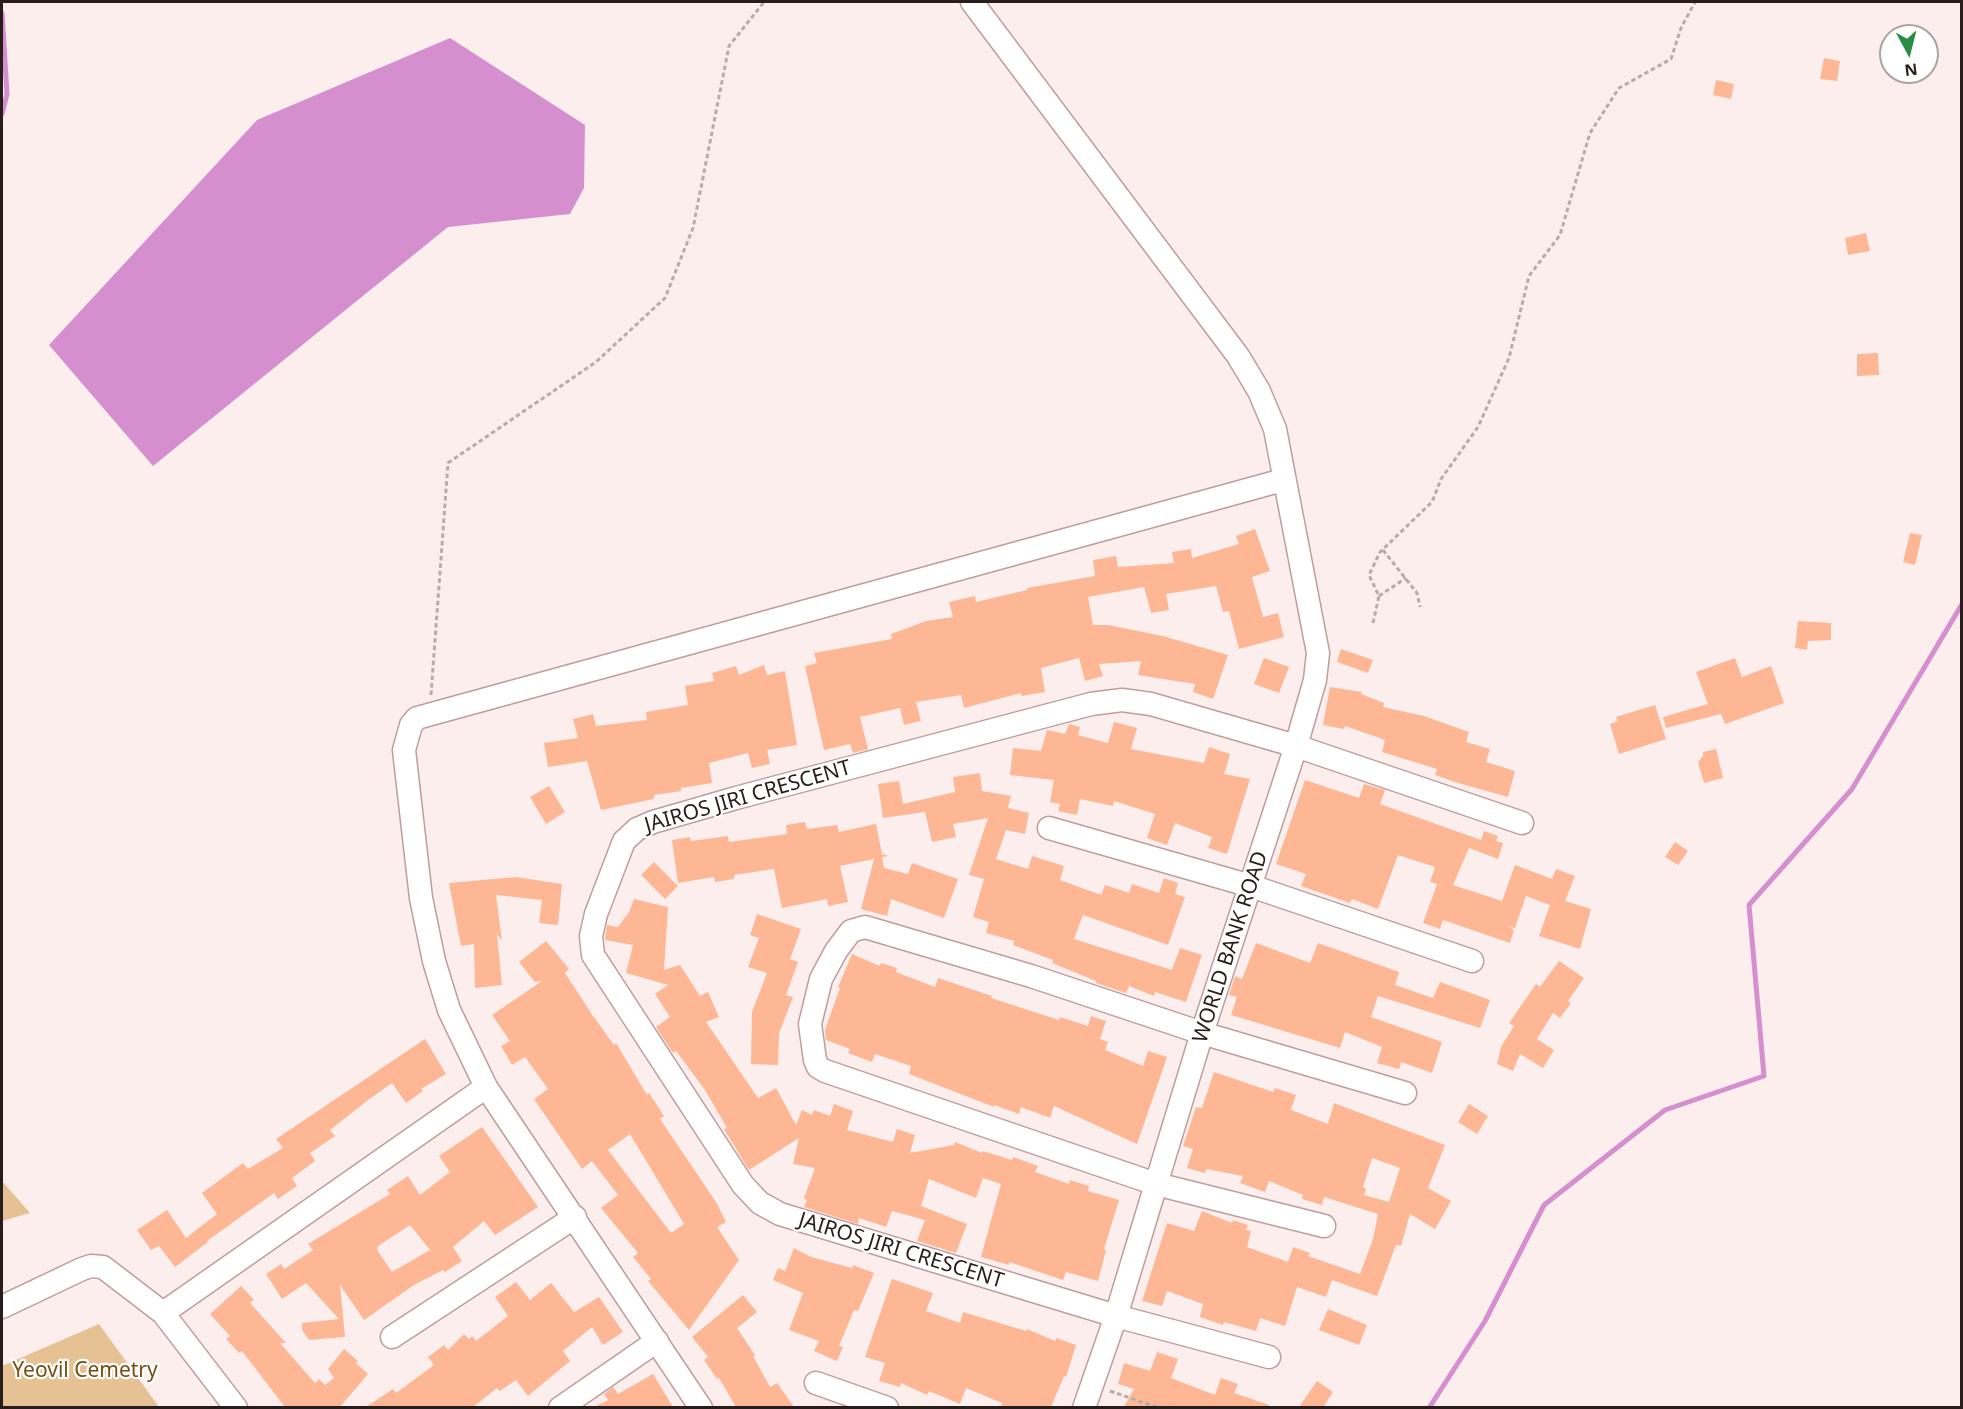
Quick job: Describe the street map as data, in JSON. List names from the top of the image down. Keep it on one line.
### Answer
{"streets":{"street":["JAIROS JIRI CRESCENT","WORLD BANK ROAD"]},"crossings":[["JAIROS JIRI CRESCENT","WORLD BANK ROAD"]],"parks":["Yeovil Cemetry"],"north":"bottom"}
